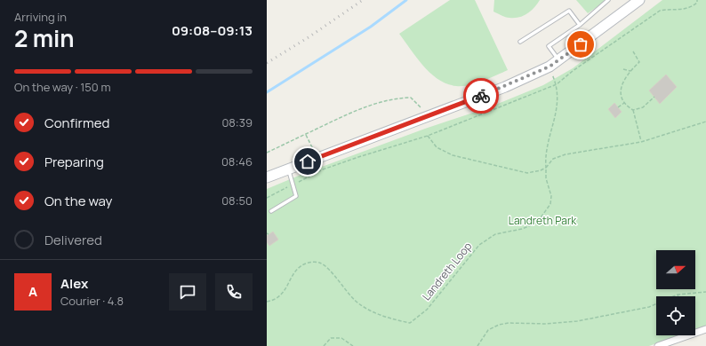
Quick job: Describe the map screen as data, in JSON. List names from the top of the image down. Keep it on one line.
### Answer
{"streets":{"path":["Landreth Loop"]},"parks":["Landreth Park"],"north":"right","page":{"heading":["2 min","Arriving in","09:08–09:13"],"panel":["Alex","Courier · 4.8"],"bar":"On the way · 150 m","list":[["Confirmed","08:39"],["Preparing","08:46"],["On the way","08:50"],"Delivered"],"round":"A"}}
